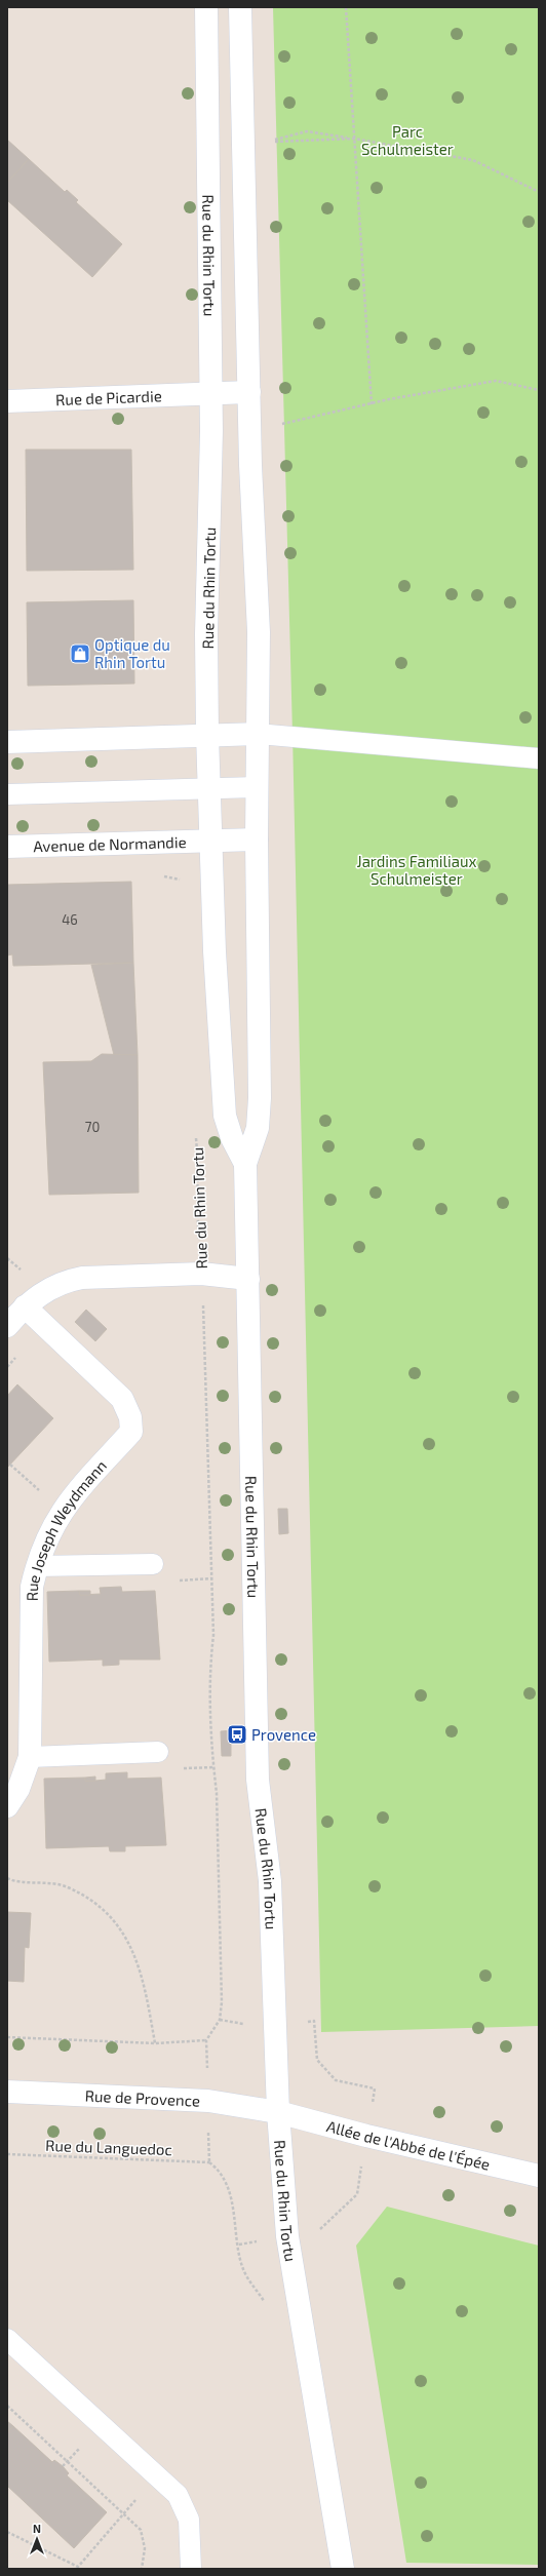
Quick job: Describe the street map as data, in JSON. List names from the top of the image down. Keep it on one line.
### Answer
{"streets":{"street":["Rue du Rhin Tortu","Rue de Picardie","Avenue de Normandie","Rue Joseph Weydmann","Rue de Provence","Allée de l'Abbé de l'Épée"],"path":["Rue du Languedoc"]},"crossings":[["Rue du Rhin Tortu","Rue de Picardie"],["Rue du Rhin Tortu","Avenue de Normandie"],["Rue du Rhin Tortu","Rue de Provence"],["Rue du Rhin Tortu","Allée de l'Abbé de l'Épée"],["Rue de Provence","Allée de l'Abbé de l'Épée"]],"parks":["Parc Schulmeister","Jardins Familiaux Schulmeister"],"places":{"shop":["Optique du Rhin Tortu"],"bus stop":["Provence"]},"house_numbers":["46","70"],"north":"top"}
